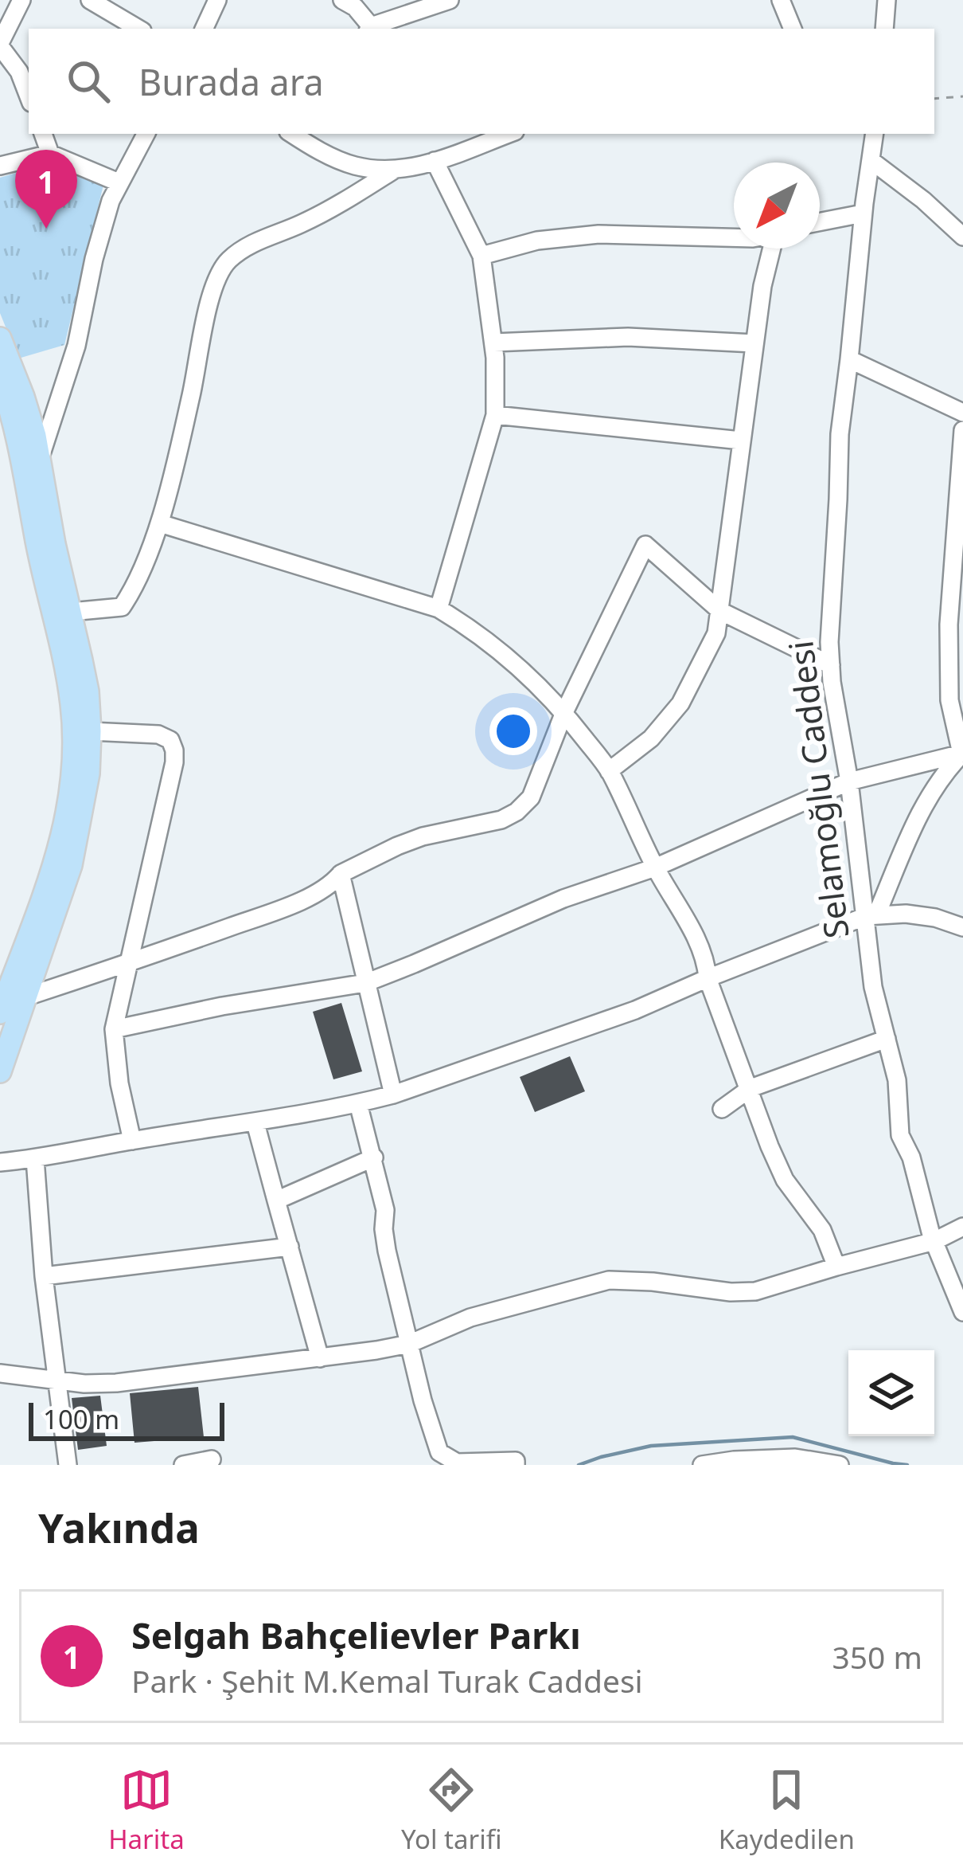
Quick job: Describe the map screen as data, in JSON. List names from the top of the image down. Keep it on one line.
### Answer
{"streets":{"street":["Selamoğlu Caddesi"]},"scale_bar":"100 m","north":"bottom left","page":{"search":"Burada ara","pins":"1","scale":"100 m","heading":"Yakında","list":[{"mark":"1","name":"Selgah Bahçelievler Parkı","note":"Park · Şehit M.Kemal Turak Caddesi","value":"350 m"}],"nav":["Harita","Yol tarifi","Kaydedilen"]}}
